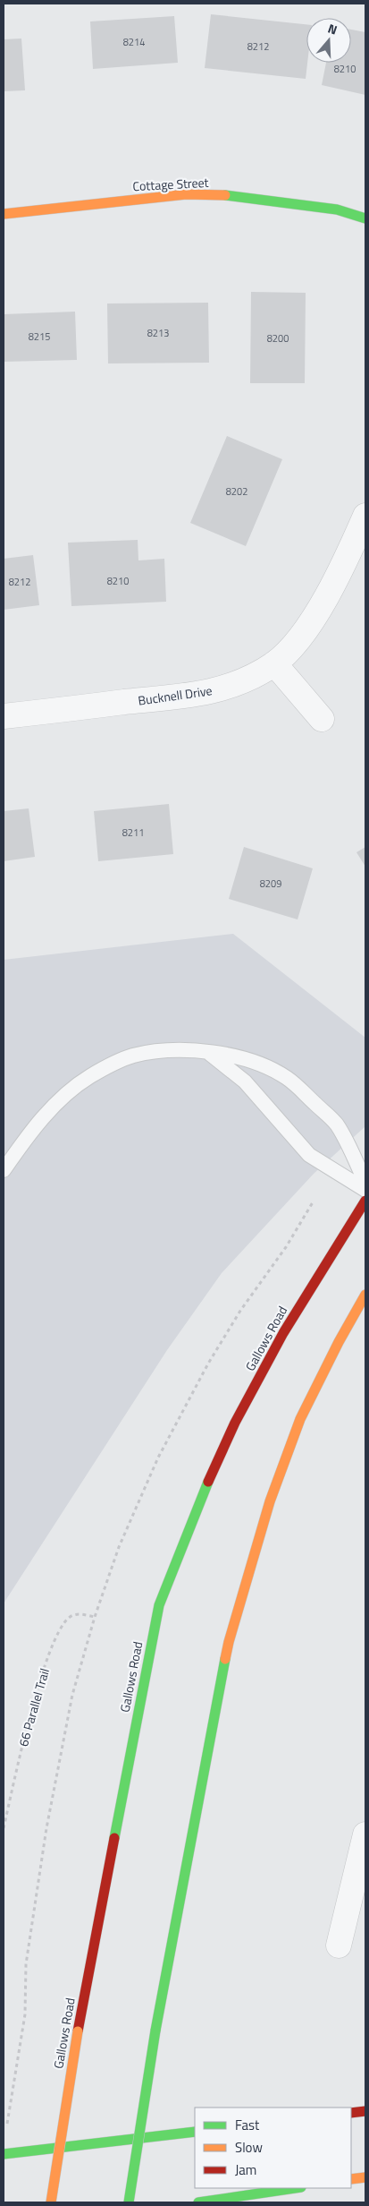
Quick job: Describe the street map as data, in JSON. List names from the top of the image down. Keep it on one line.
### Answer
{"streets":{"main road":["Cottage Street","Gallows Road"],"street":["Bucknell Drive"],"path":["66 Parallel Trail"]},"house_numbers":["8214","8212","8210","8213","8215","8200","8202","8210","8212","8211","8209"],"legend":["Fast","Slow","Jam"],"north":"top"}
